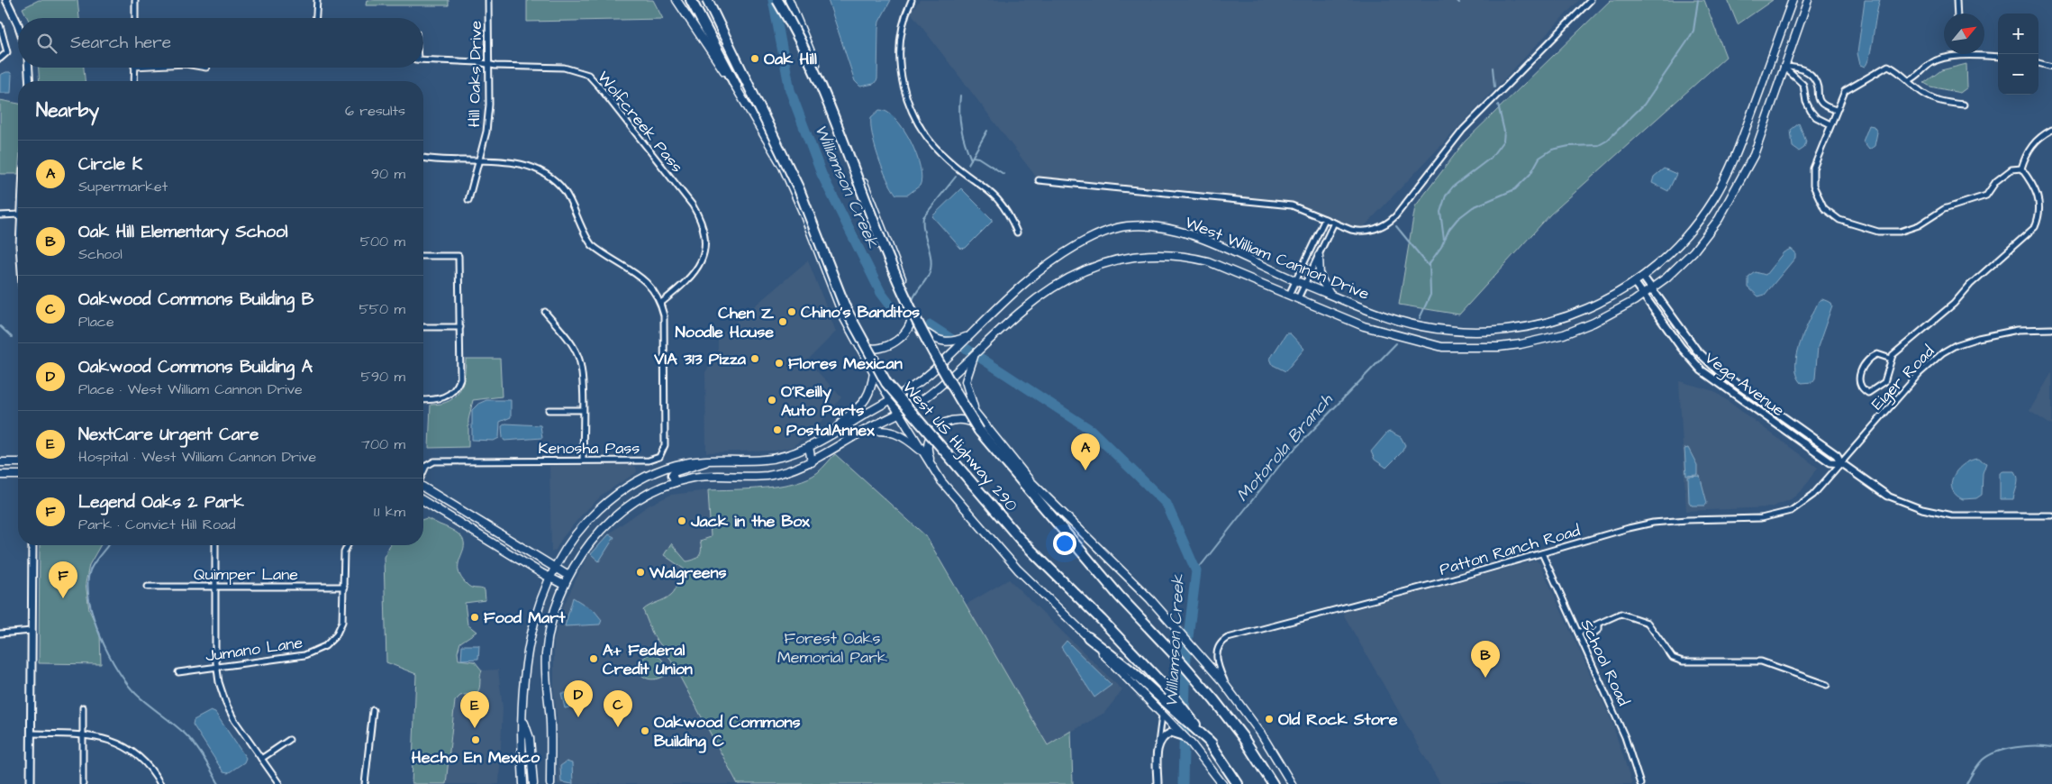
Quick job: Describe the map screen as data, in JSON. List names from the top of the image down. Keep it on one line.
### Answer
{"streets":{"highway":["West US Highway 290"],"main road":["West William Cannon Drive"],"street":["Hill Oaks Drive","Wolfcreek Pass","Eiger Road","Vega Avenue","Kenosha Pass","Patton Ranch Road","Quimper Lane","Jumano Lane","School Road"]},"crossings":[["Hill Oaks Drive","Wolfcreek Pass"],["Hill Oaks Drive","Kenosha Pass"],["Wolfcreek Pass","Kenosha Pass"],["West William Cannon Drive","Vega Avenue"],["Eiger Road","Vega Avenue"],["Eiger Road","Patton Ranch Road"],["Vega Avenue","Patton Ranch Road"],["Patton Ranch Road","School Road"],["Quimper Lane","Jumano Lane"]],"water":["Williamson Creek","Motorola Branch"],"parks":["Forest Oaks Memorial Park"],"places":["Oak Hill","Chino's Banditos","Chen Z Noodle House","VIA 313 Pizza","Flores Mexican","O'Reilly Auto Parts","PostalAnnex","Jack in the Box","Walgreens","Food Mart","A+ Federal Credit Union","Old Rock Store","Oakwood Commons Building C","Hecho En Mexico"],"north":"top right","page":{"map_buttons":["+","−"],"search":"Search here","heading":["Nearby","6 results"],"list":[{"mark":"A","name":"Circle K","note":"Supermarket","value":"90 m"},{"mark":"B","name":"Oak Hill Elementary School","note":"School","value":"500 m"},{"mark":"C","name":"Oakwood Commons Building B","note":"Place","value":"550 m"},{"mark":"D","name":"Oakwood Commons Building A","note":"Place · West William Cannon Drive","value":"590 m"},{"mark":"E","name":"NextCare Urgent Care","note":"Hospital · West William Cannon Drive","value":"700 m"},{"mark":"F","name":"Legend Oaks 2 Park","note":"Park · Convict Hill Road","value":"1.1 km"}],"pins":["A","F","B","D","C","E"]}}
